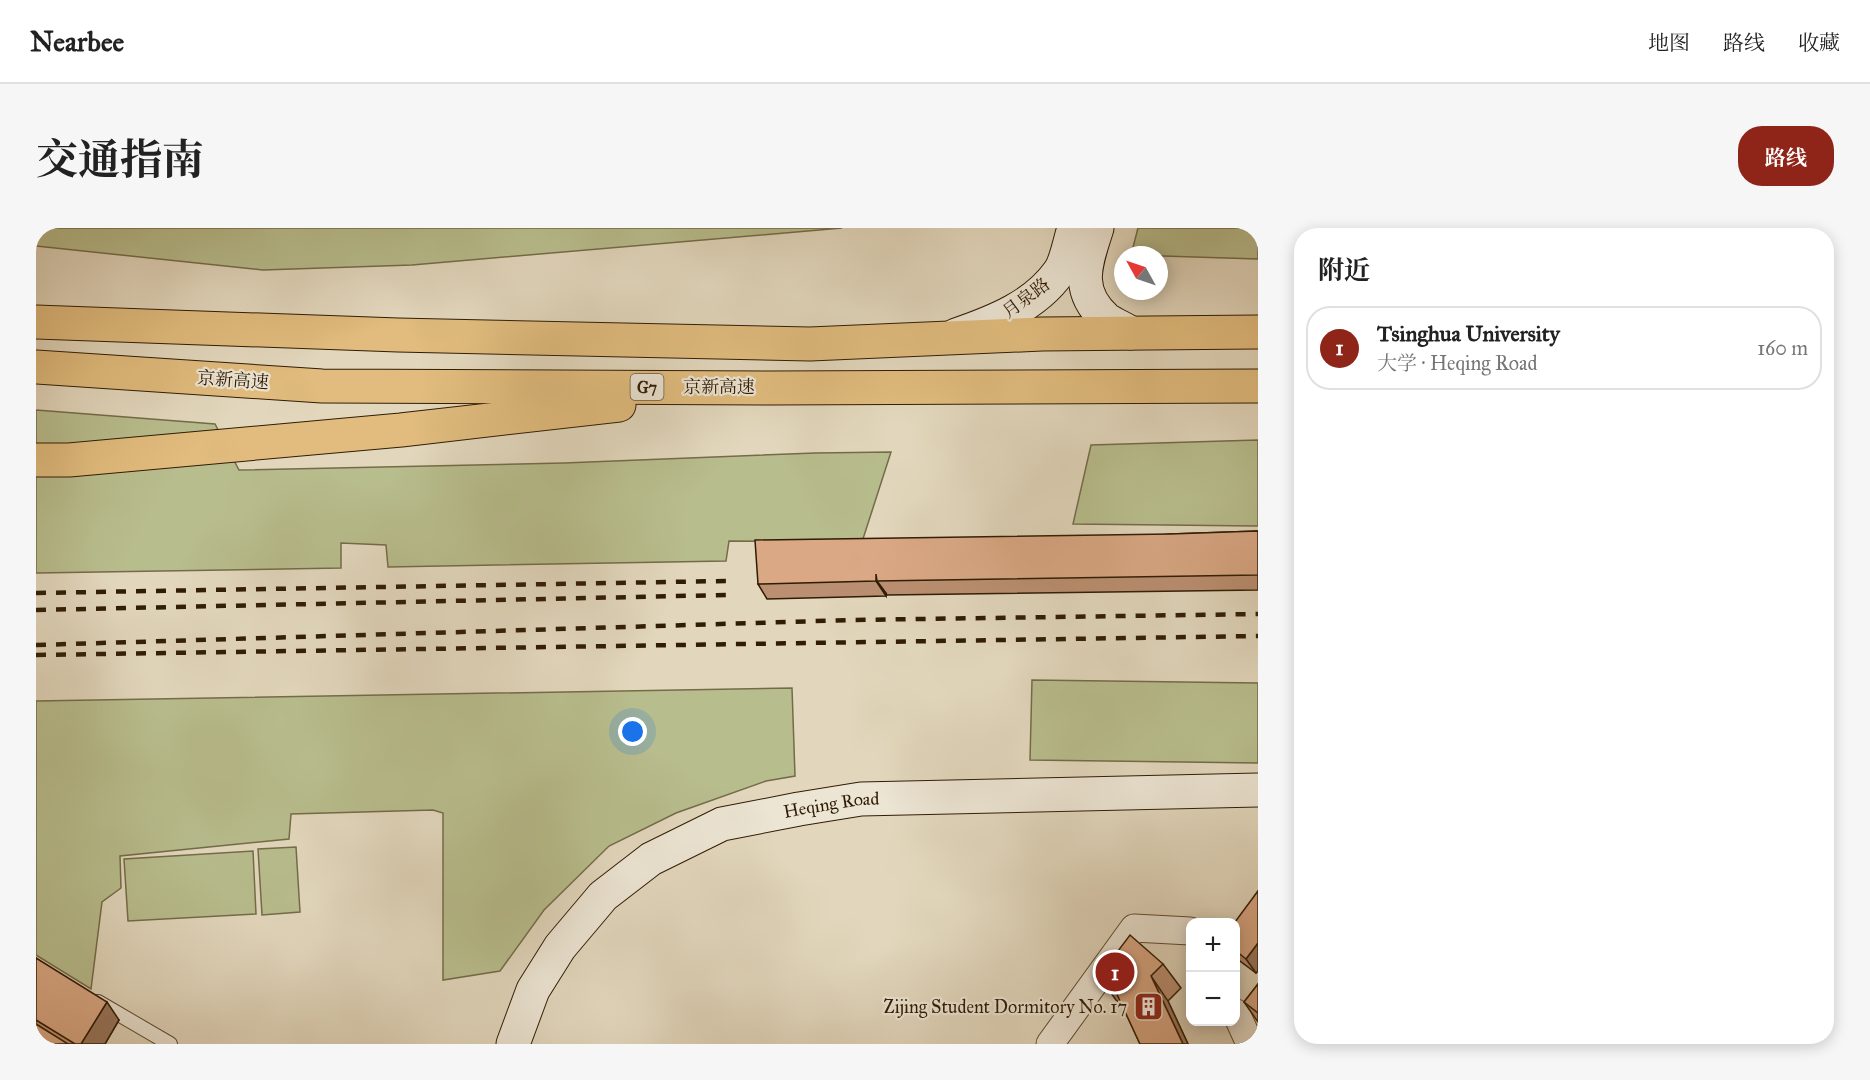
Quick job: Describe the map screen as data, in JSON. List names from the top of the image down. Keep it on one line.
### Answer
{"streets":{"highway":["京新高速","G7"],"main road":["月泉路","Heqing Road"]},"places":{"building":["Zijing Student Dormitory No. 17"]},"north":"top left","page":{"header":"Nearbee","nav":["地图","路线","收藏"],"title":"交通指南","buttons":"路线","heading":"附近","list":[{"mark":"1","name":"Tsinghua University","note":"大学 · Heqing Road","value":"160 m"}],"map_buttons":["+","−"],"pins":"1"}}
